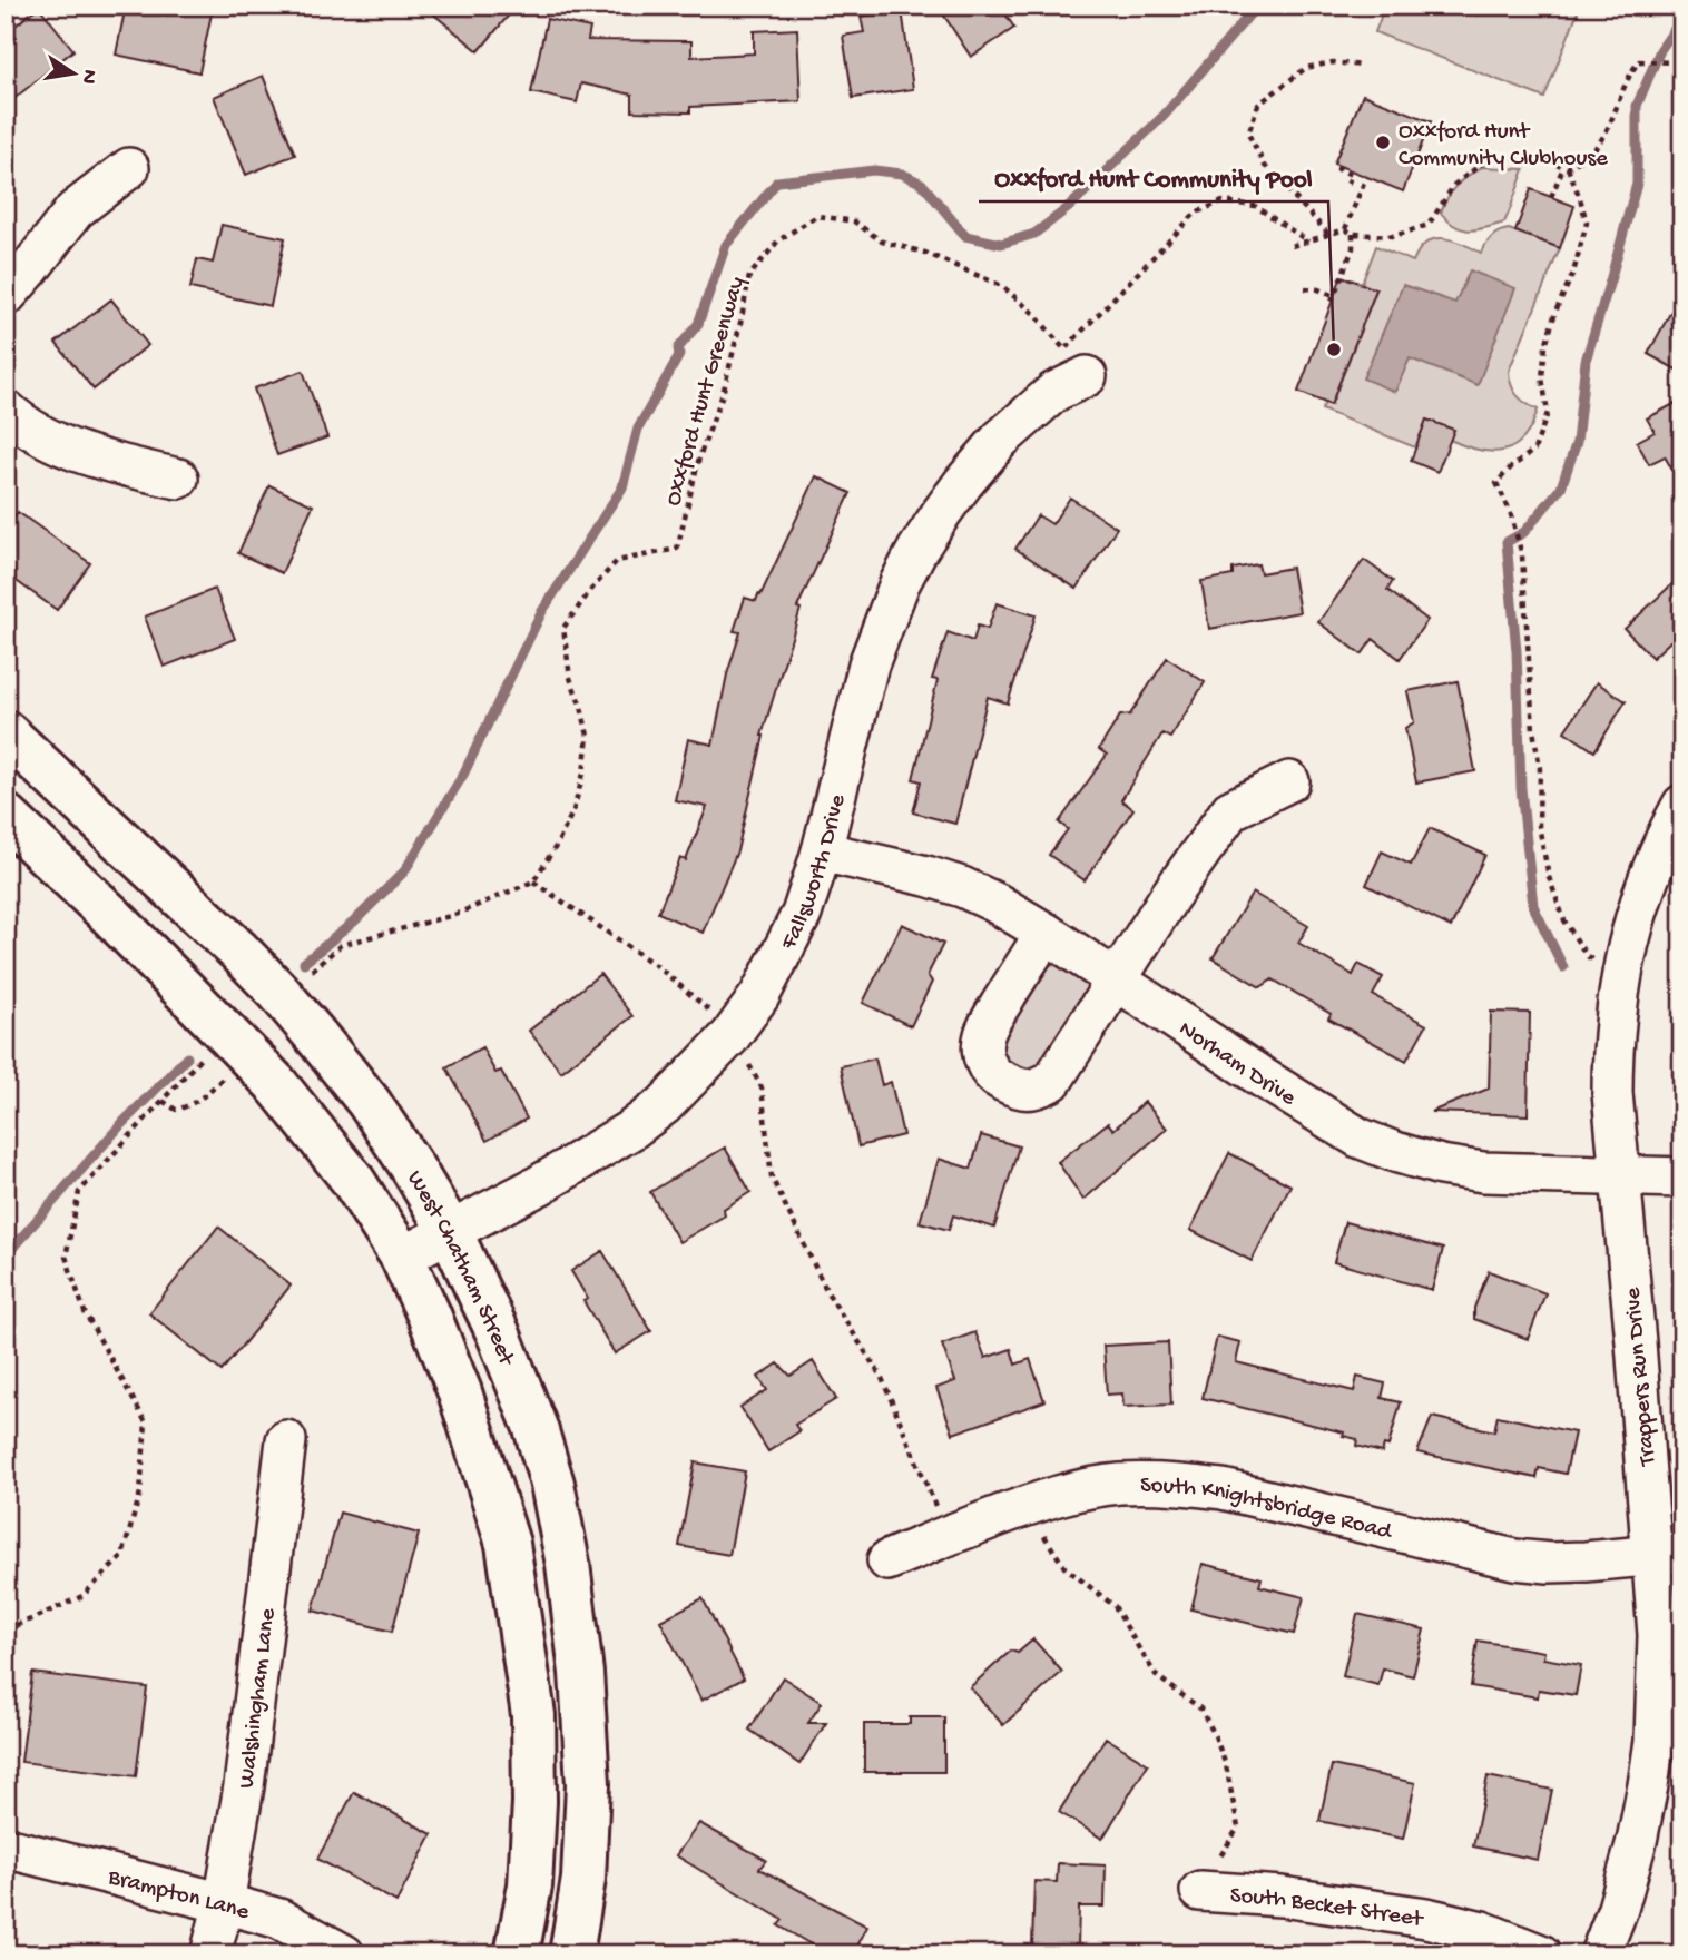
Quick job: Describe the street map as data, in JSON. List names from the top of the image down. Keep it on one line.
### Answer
{"streets":{"street":["Fallsworth Drive","Norham Drive","West Chatham Street","Trappers Run Drive","South Knightsbridge Road","Walshingham Lane","Brampton Lane","South Becket Street"],"path":["Oxxford Hunt Greenway"]},"crossings":[["Fallsworth Drive","Norham Drive"],["Fallsworth Drive","West Chatham Street"],["Norham Drive","Trappers Run Drive"],["Trappers Run Drive","South Knightsbridge Road"],["Walshingham Lane","Brampton Lane"]],"places":["Oxxford Hunt Community Clubhouse","Oxxford Hunt Community Pool"],"north":"right"}
